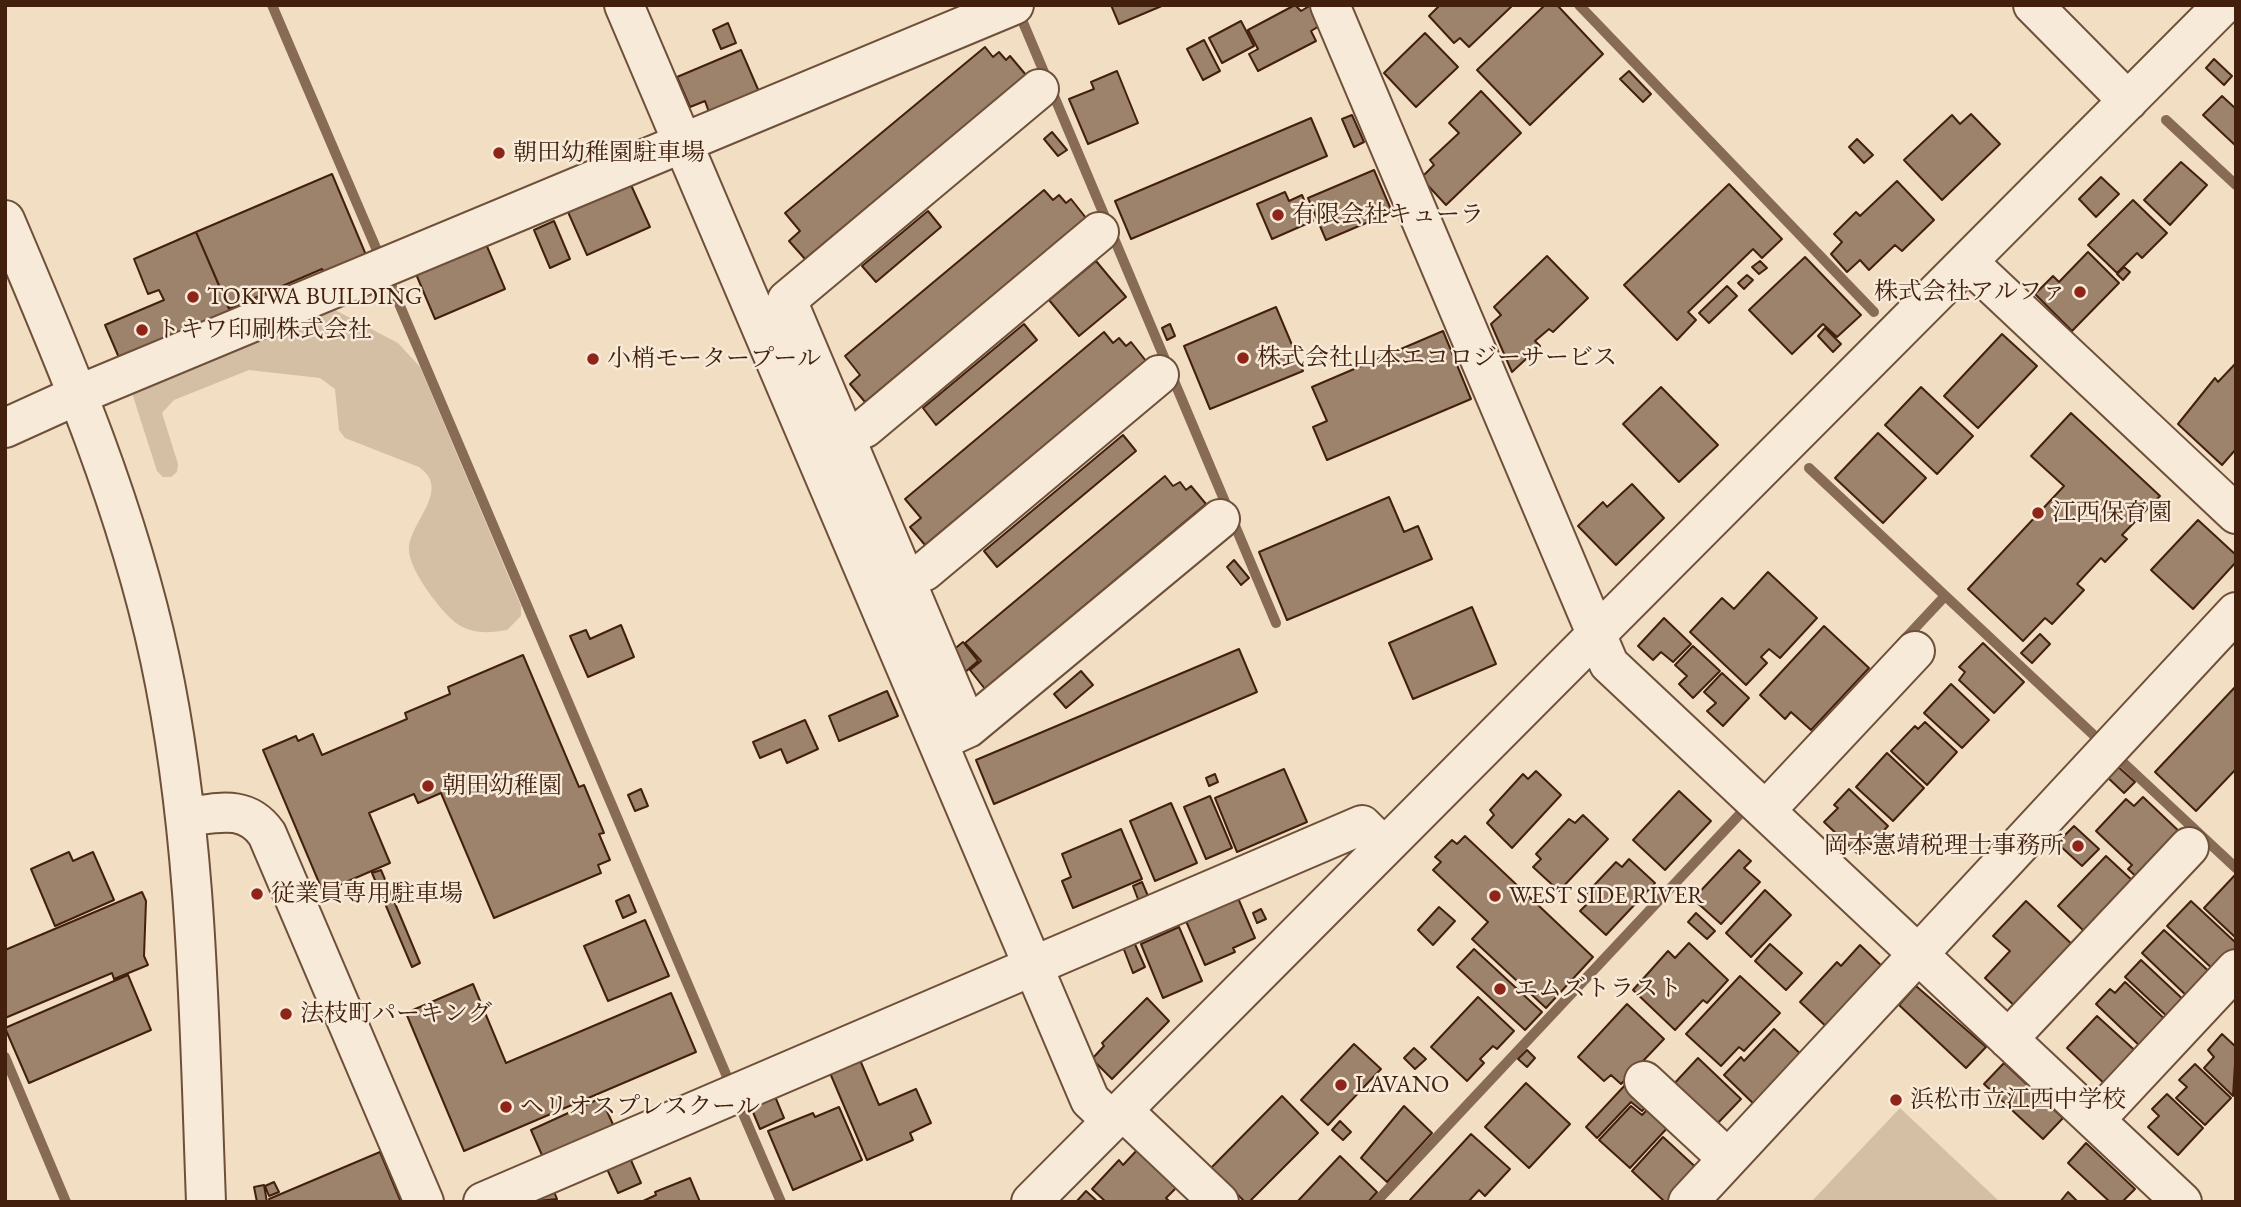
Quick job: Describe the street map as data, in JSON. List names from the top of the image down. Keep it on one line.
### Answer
{"places":["朝田幼稚園駐車場","有限会社キューラ","株式会社アルファ","TOKIWA BUILDING","トキワ印刷株式会社","株式会社山本エコロジーサービス","小梢モータープール","江西保育園","朝田幼稚園","岡本憲靖税理士事務所","従業員専用駐車場","WEST SIDE RIVER","エムズトラスト","法枝町パーキング","LAVANO","浜松市立江西中学校","ヘリオスプレスクール"]}
